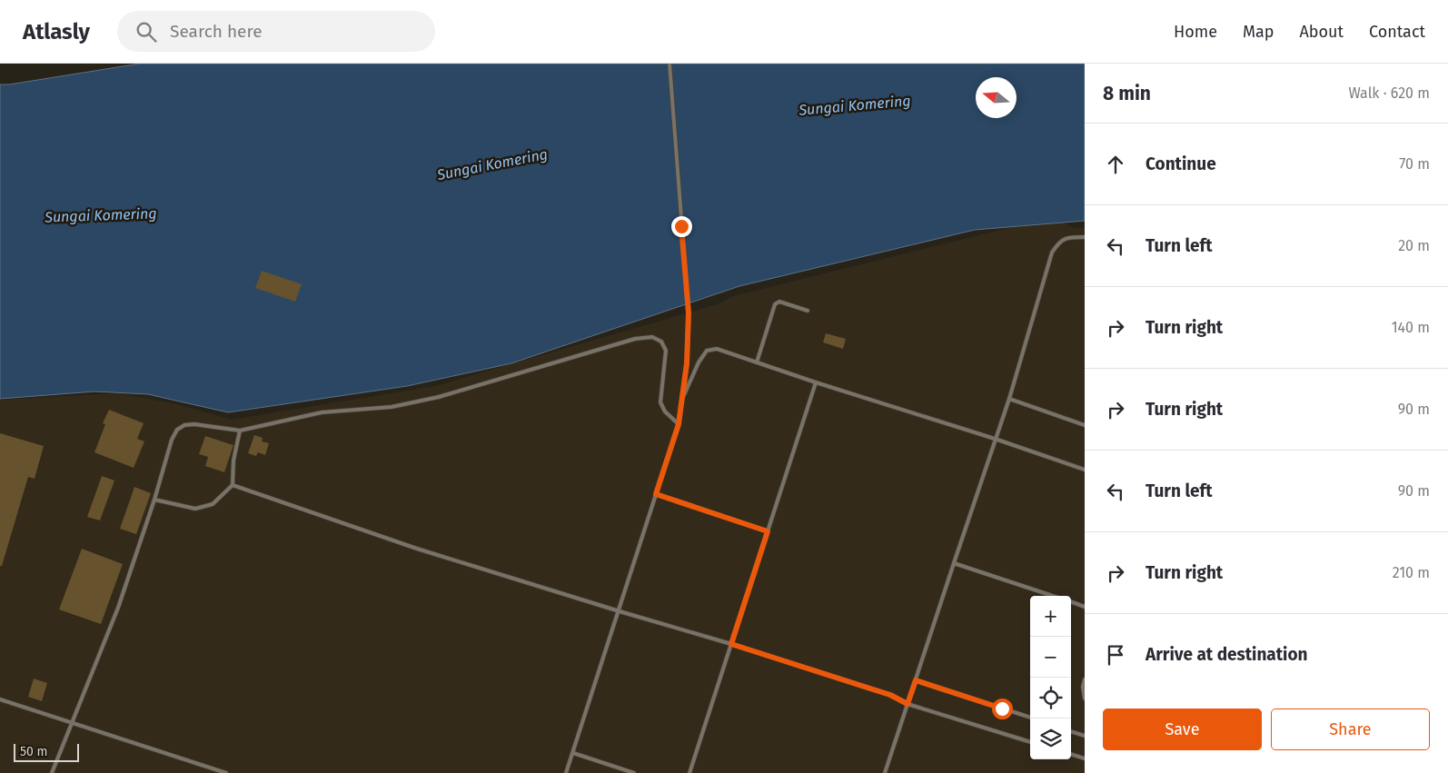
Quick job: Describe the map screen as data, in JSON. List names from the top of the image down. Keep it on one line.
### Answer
{"water":["Sungai Komering"],"scale_bar":"50 m","north":"left","page":{"header":"Atlasly","search":"Search here","nav":["Home","Map","About","Contact"],"heading":["8 min","Walk · 620 m"],"list":[["Continue","70 m"],["Turn left","20 m"],["Turn right","140 m"],["Turn right","90 m"],["Turn left","90 m"],["Turn right","210 m"],"Arrive at destination"],"map_buttons":["+","−"],"buttons":["Save","Share"],"scale":"50 m"}}
